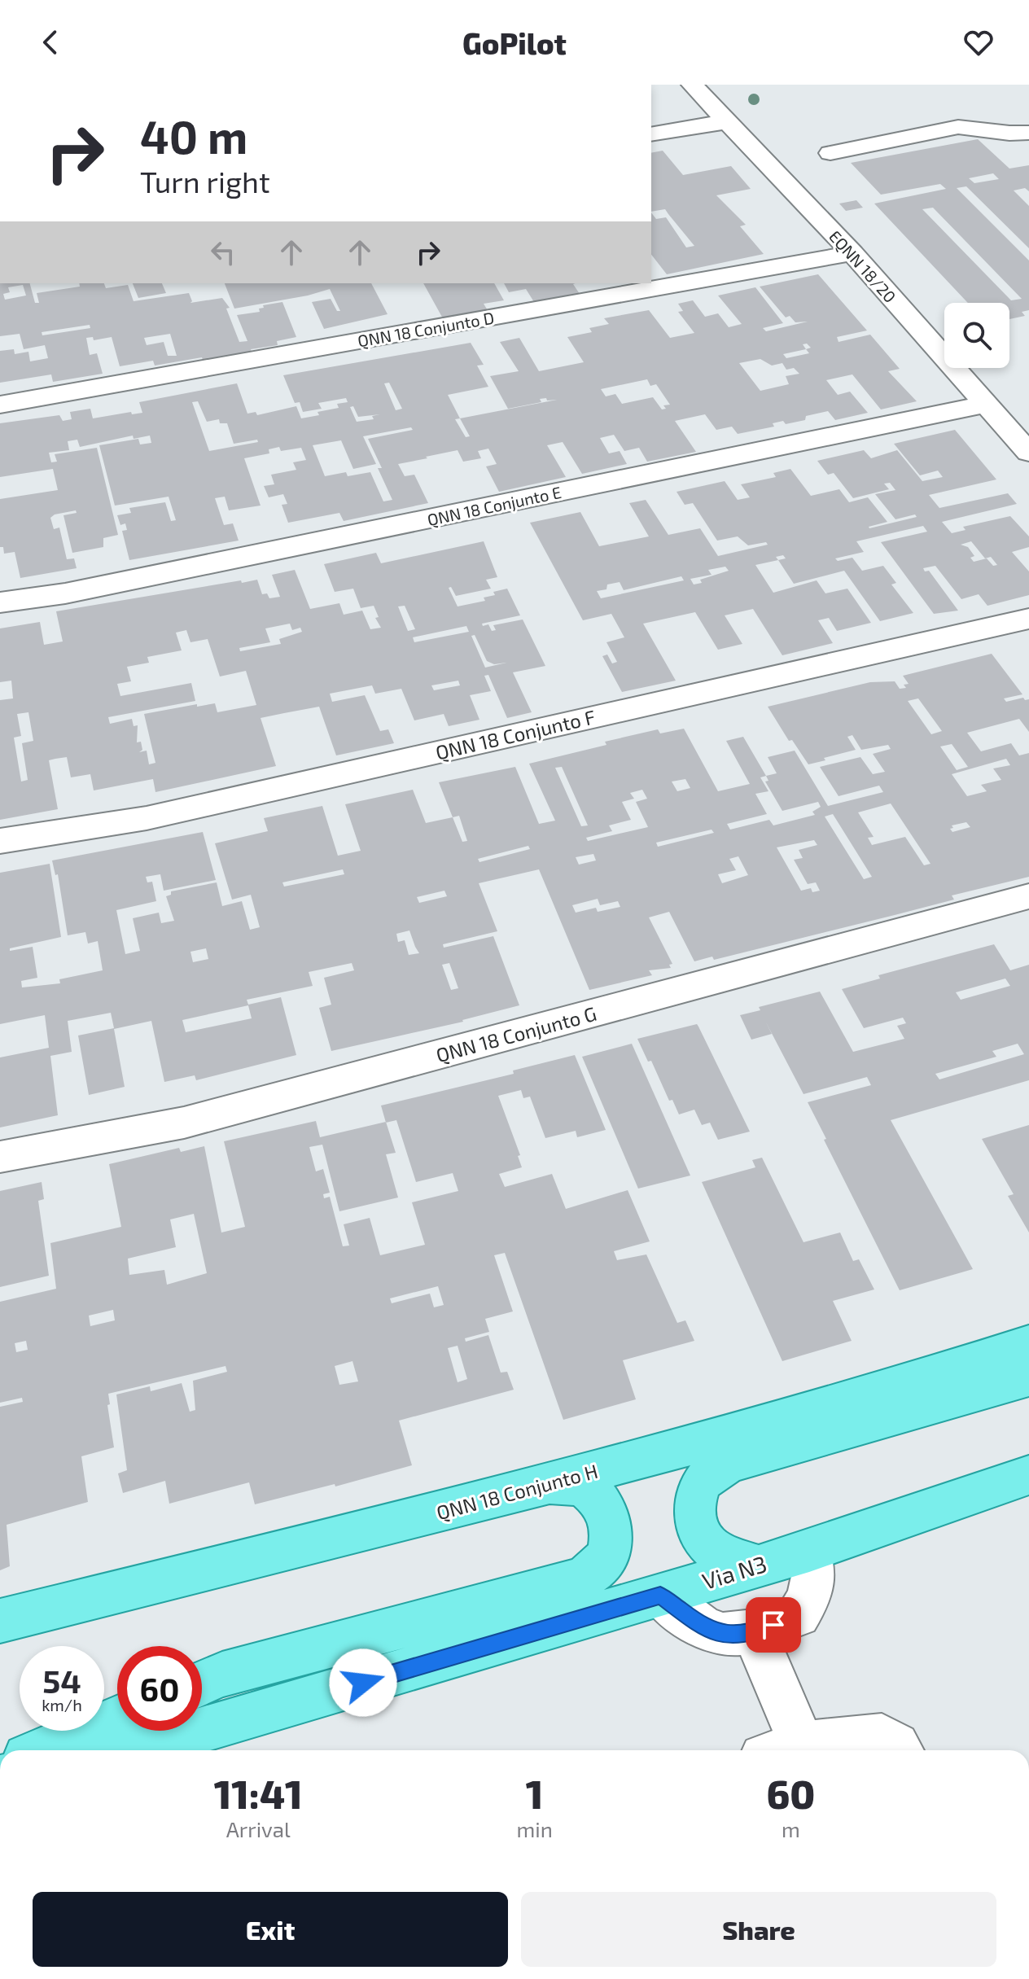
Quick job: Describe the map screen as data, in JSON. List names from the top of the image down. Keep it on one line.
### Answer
{"streets":{"main road":["QNN 18 Conjunto H","Via N3"],"street":["EQNN 18/20","QNN 18 Conjunto D","QNN 18 Conjunto E","QNN 18 Conjunto F","QNN 18 Conjunto G"]},"crossings":[["EQNN 18/20","QNN 18 Conjunto D"],["EQNN 18/20","QNN 18 Conjunto E"]],"page":{"header":"GoPilot","turn":["40 m","Turn right"],"speed":"54 km/h","limit":"60","eta":["11:41","Arrival","1","min","60","m"],"buttons":["Exit","Share"]}}
